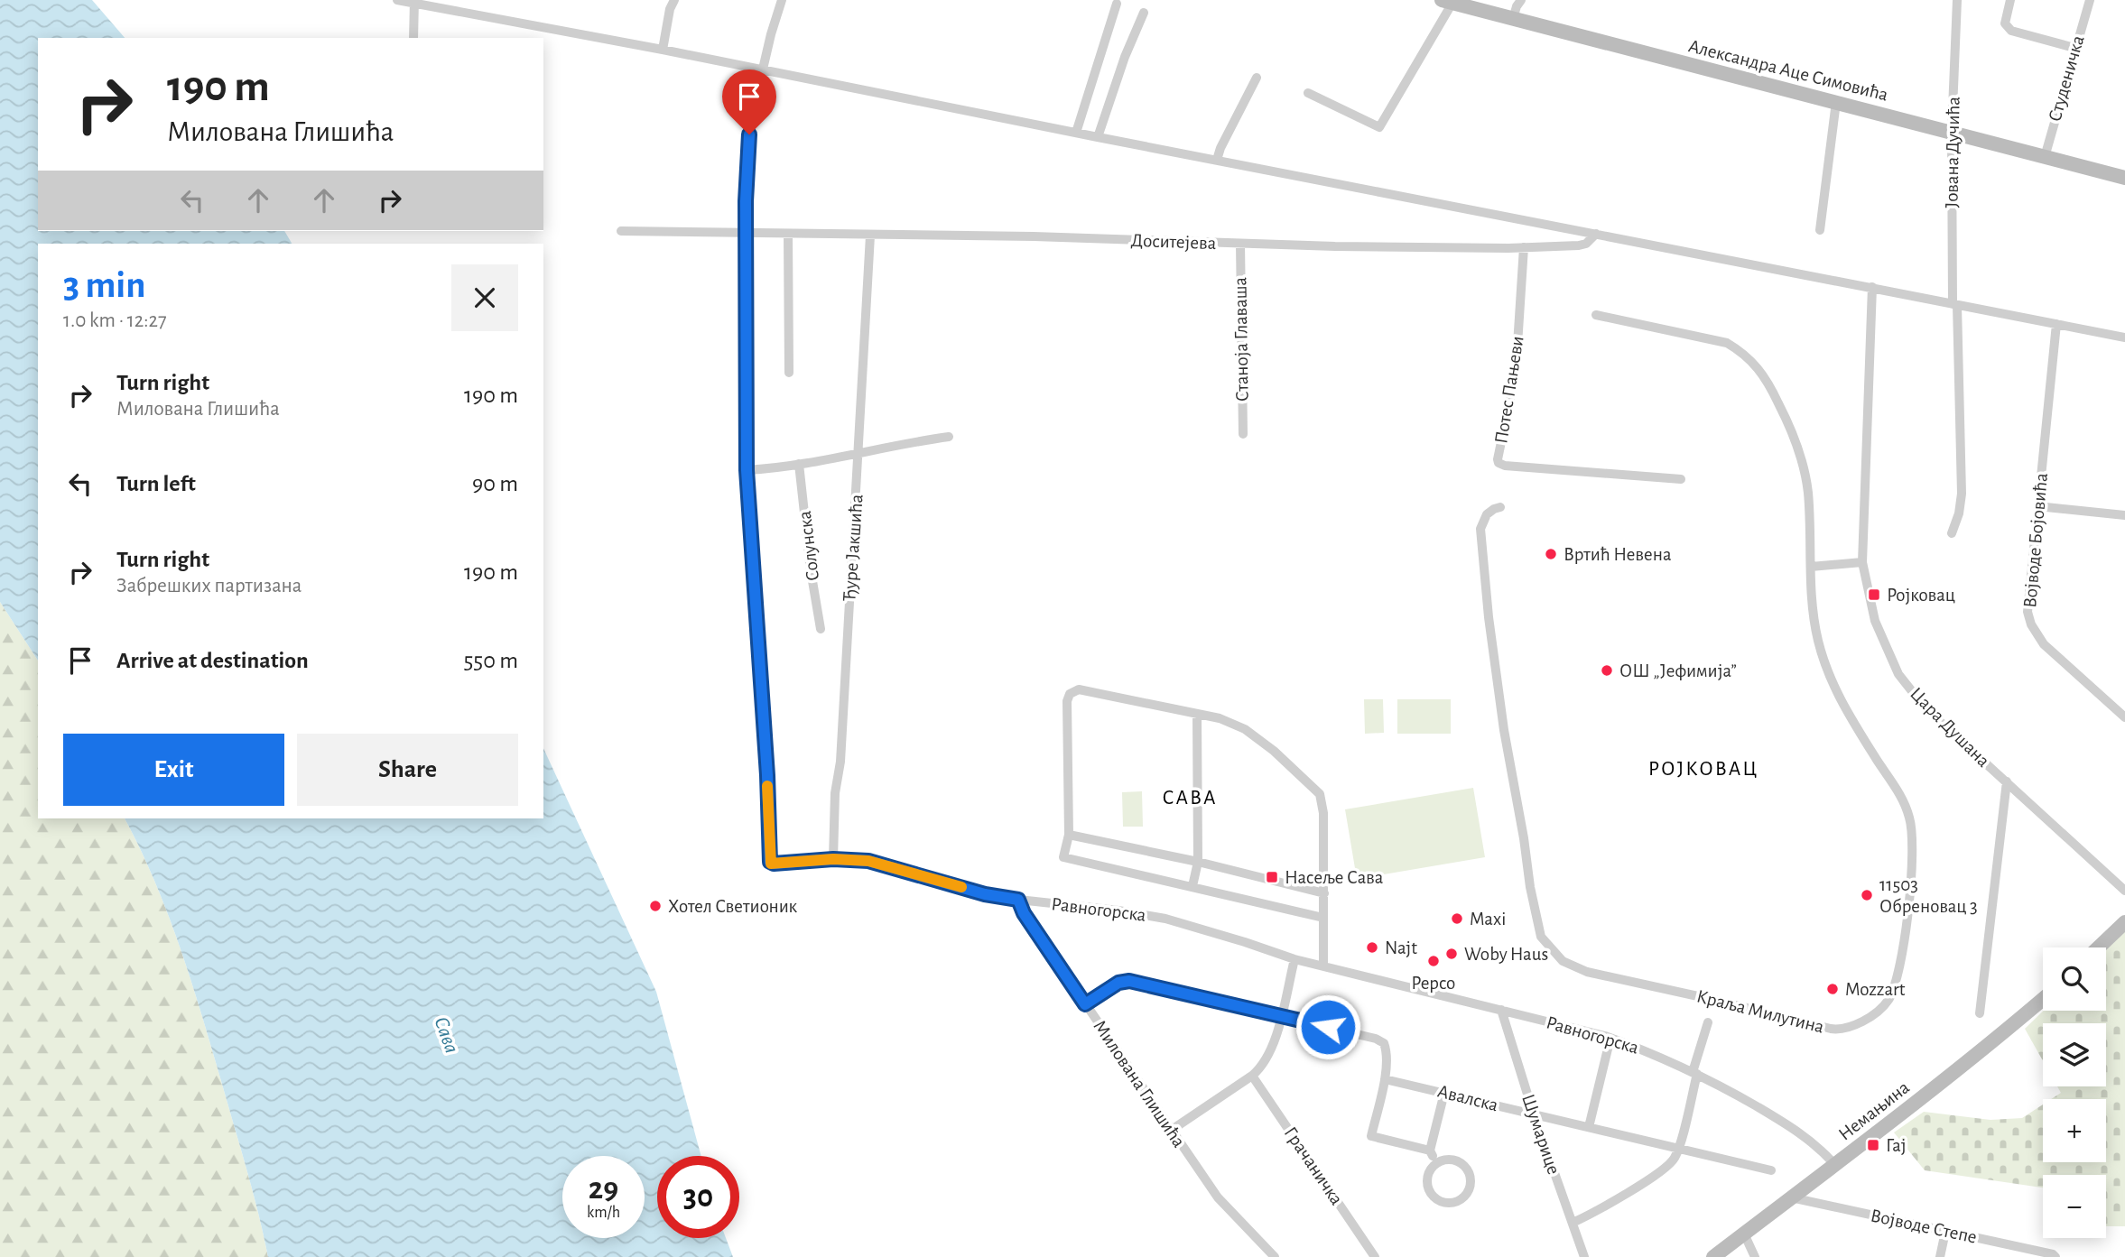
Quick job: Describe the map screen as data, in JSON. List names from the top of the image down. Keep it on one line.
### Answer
{"streets":{"street":["Александра Аце Симовића","Студеничка","Јована Дучића","Доситејева","Станоја Главаша","Потес Пањеви","Војводе Бојовића","Солунска","Ђуре Јакшића","Цара Душана","Равногорска","Краља Милутина","Милована Глишића","Авалска","Немањина","Шумарице","Грачаничка","Војводе Степе"]},"crossings":[["Александра Аце Симовића","Студеничка"],["Александра Аце Симовића","Јована Дучића"],["Доситејева","Станоја Главаша"],["Доситејева","Потес Пањеви"],["Доситејева","Ђуре Јакшића"],["Ђуре Јакшића","Равногорска"],["Равногорска","Милована Глишића"],["Равногорска","Немањина"],["Равногорска","Шумарице"],["Авалска","Шумарице"],["Немањина","Војводе Степе"]],"districts":["РОЈКОВАЦ","САВА"],"water":["Сава"],"places":{"other":["Вртић Невена","ОШ „Јефимија”","11503 Обреновац 3","Хотел Светионик","Maxi","Najt","Woby Haus","Pepco","Mozzart"],"transit":["Ројковац","Насеље Сава","Гај"]},"page":{"turn":["190 m","Милована Глишића"],"heading":["3 min","1.0 km · 12:27"],"list":[{"name":"Turn right","note":"Милована Глишића","value":"190 m"},{"name":"Turn left","value":"90 m"},{"name":"Turn right","note":"Забрешких партизана","value":"190 m"},{"name":"Arrive at destination","value":"550 m"}],"buttons":["Exit","Share"],"map_buttons":["+","−"],"speed":"29 km/h","limit":"30"}}
